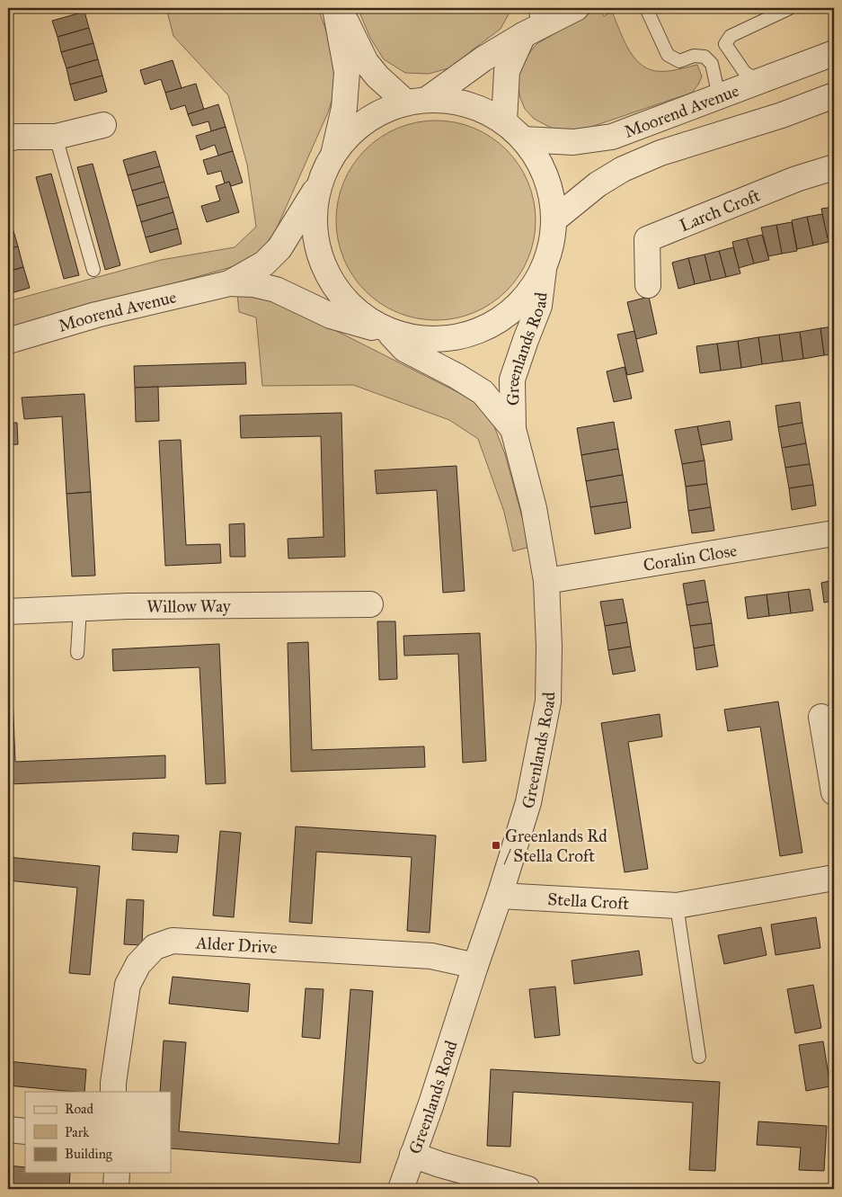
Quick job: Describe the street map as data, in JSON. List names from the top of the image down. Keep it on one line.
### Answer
{"streets":{"street":["Moorend Avenue","Larch Croft","Greenlands Road","Coralin Close","Willow Way","Stella Croft","Alder Drive"]},"crossings":[["Moorend Avenue","Greenlands Road"],["Greenlands Road","Coralin Close"],["Greenlands Road","Stella Croft"],["Greenlands Road","Alder Drive"]],"places":{"transit":["Greenlands Rd / Stella Croft"]},"legend":["Road","Park","Building"]}
